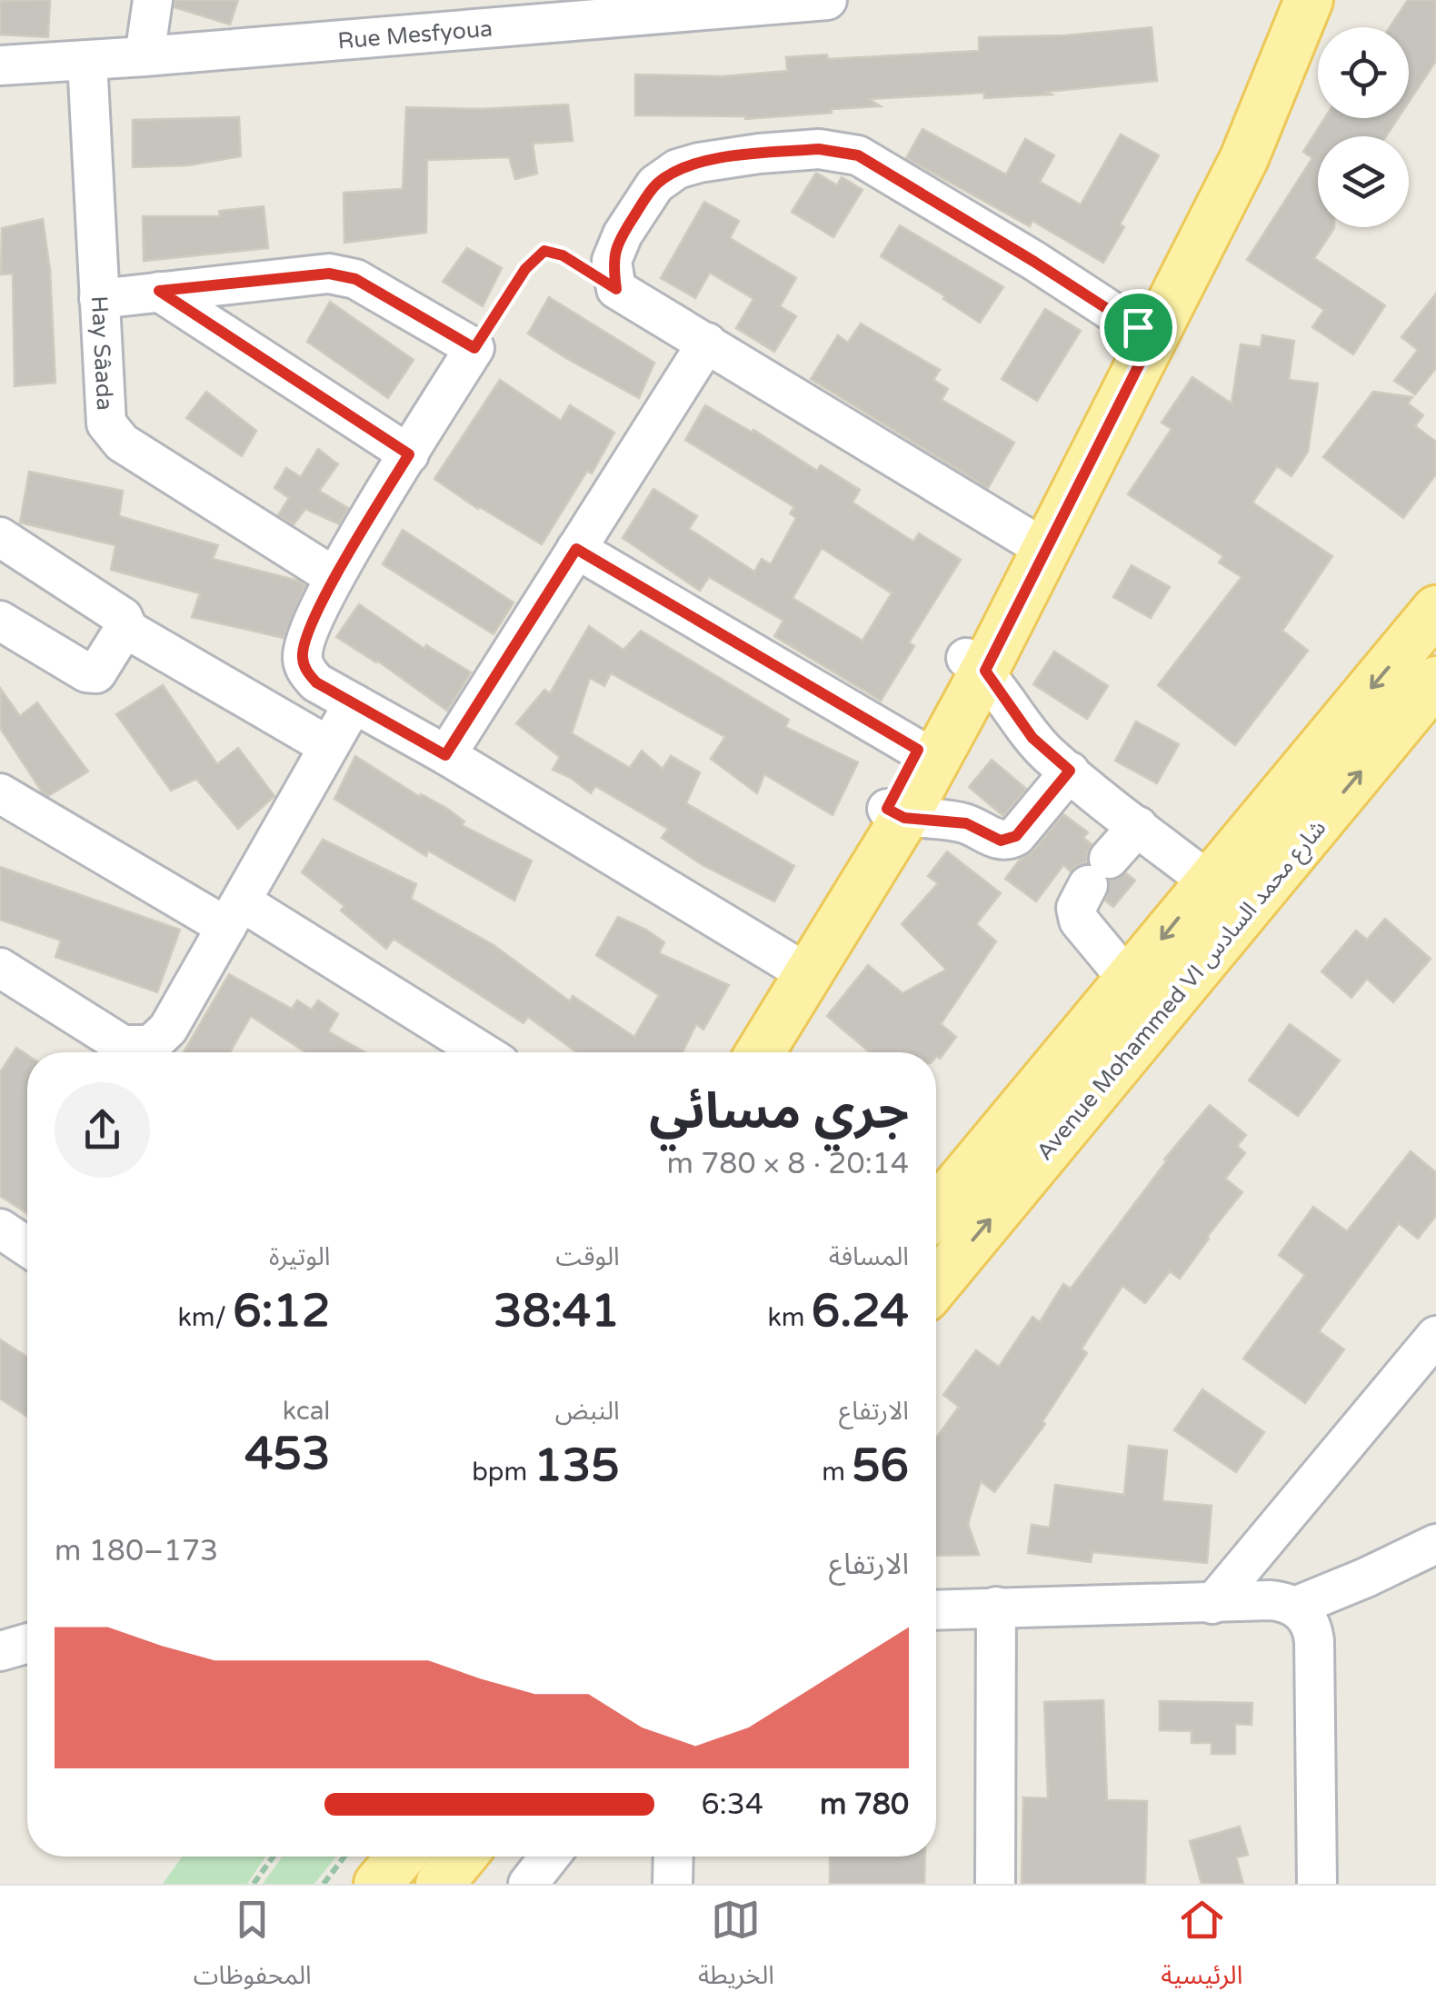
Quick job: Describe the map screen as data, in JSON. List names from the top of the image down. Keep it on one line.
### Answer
{"streets":{"main road":["Avenue Mohammed VI شارع محمد السادس"],"street":["Rue Mesfyoua","Hay Sâada"]},"crossings":[["Rue Mesfyoua","Hay Sâada"]],"page":{"heading":["جري مسائي","20:14 · 8 × 780 m"],"stats":[["المسافة","6.24 km"],["الوقت","38:41"],["الوتيرة","6:12 /km"],["الارتفاع","56 m"],["النبض","135 bpm"],["kcal","453"]],"chart":["الارتفاع","173–180 m"],"list":[{"name":"780 m","note":"6:34"}],"tabs":["الرئيسية","الخريطة","المحفوظات"]}}
